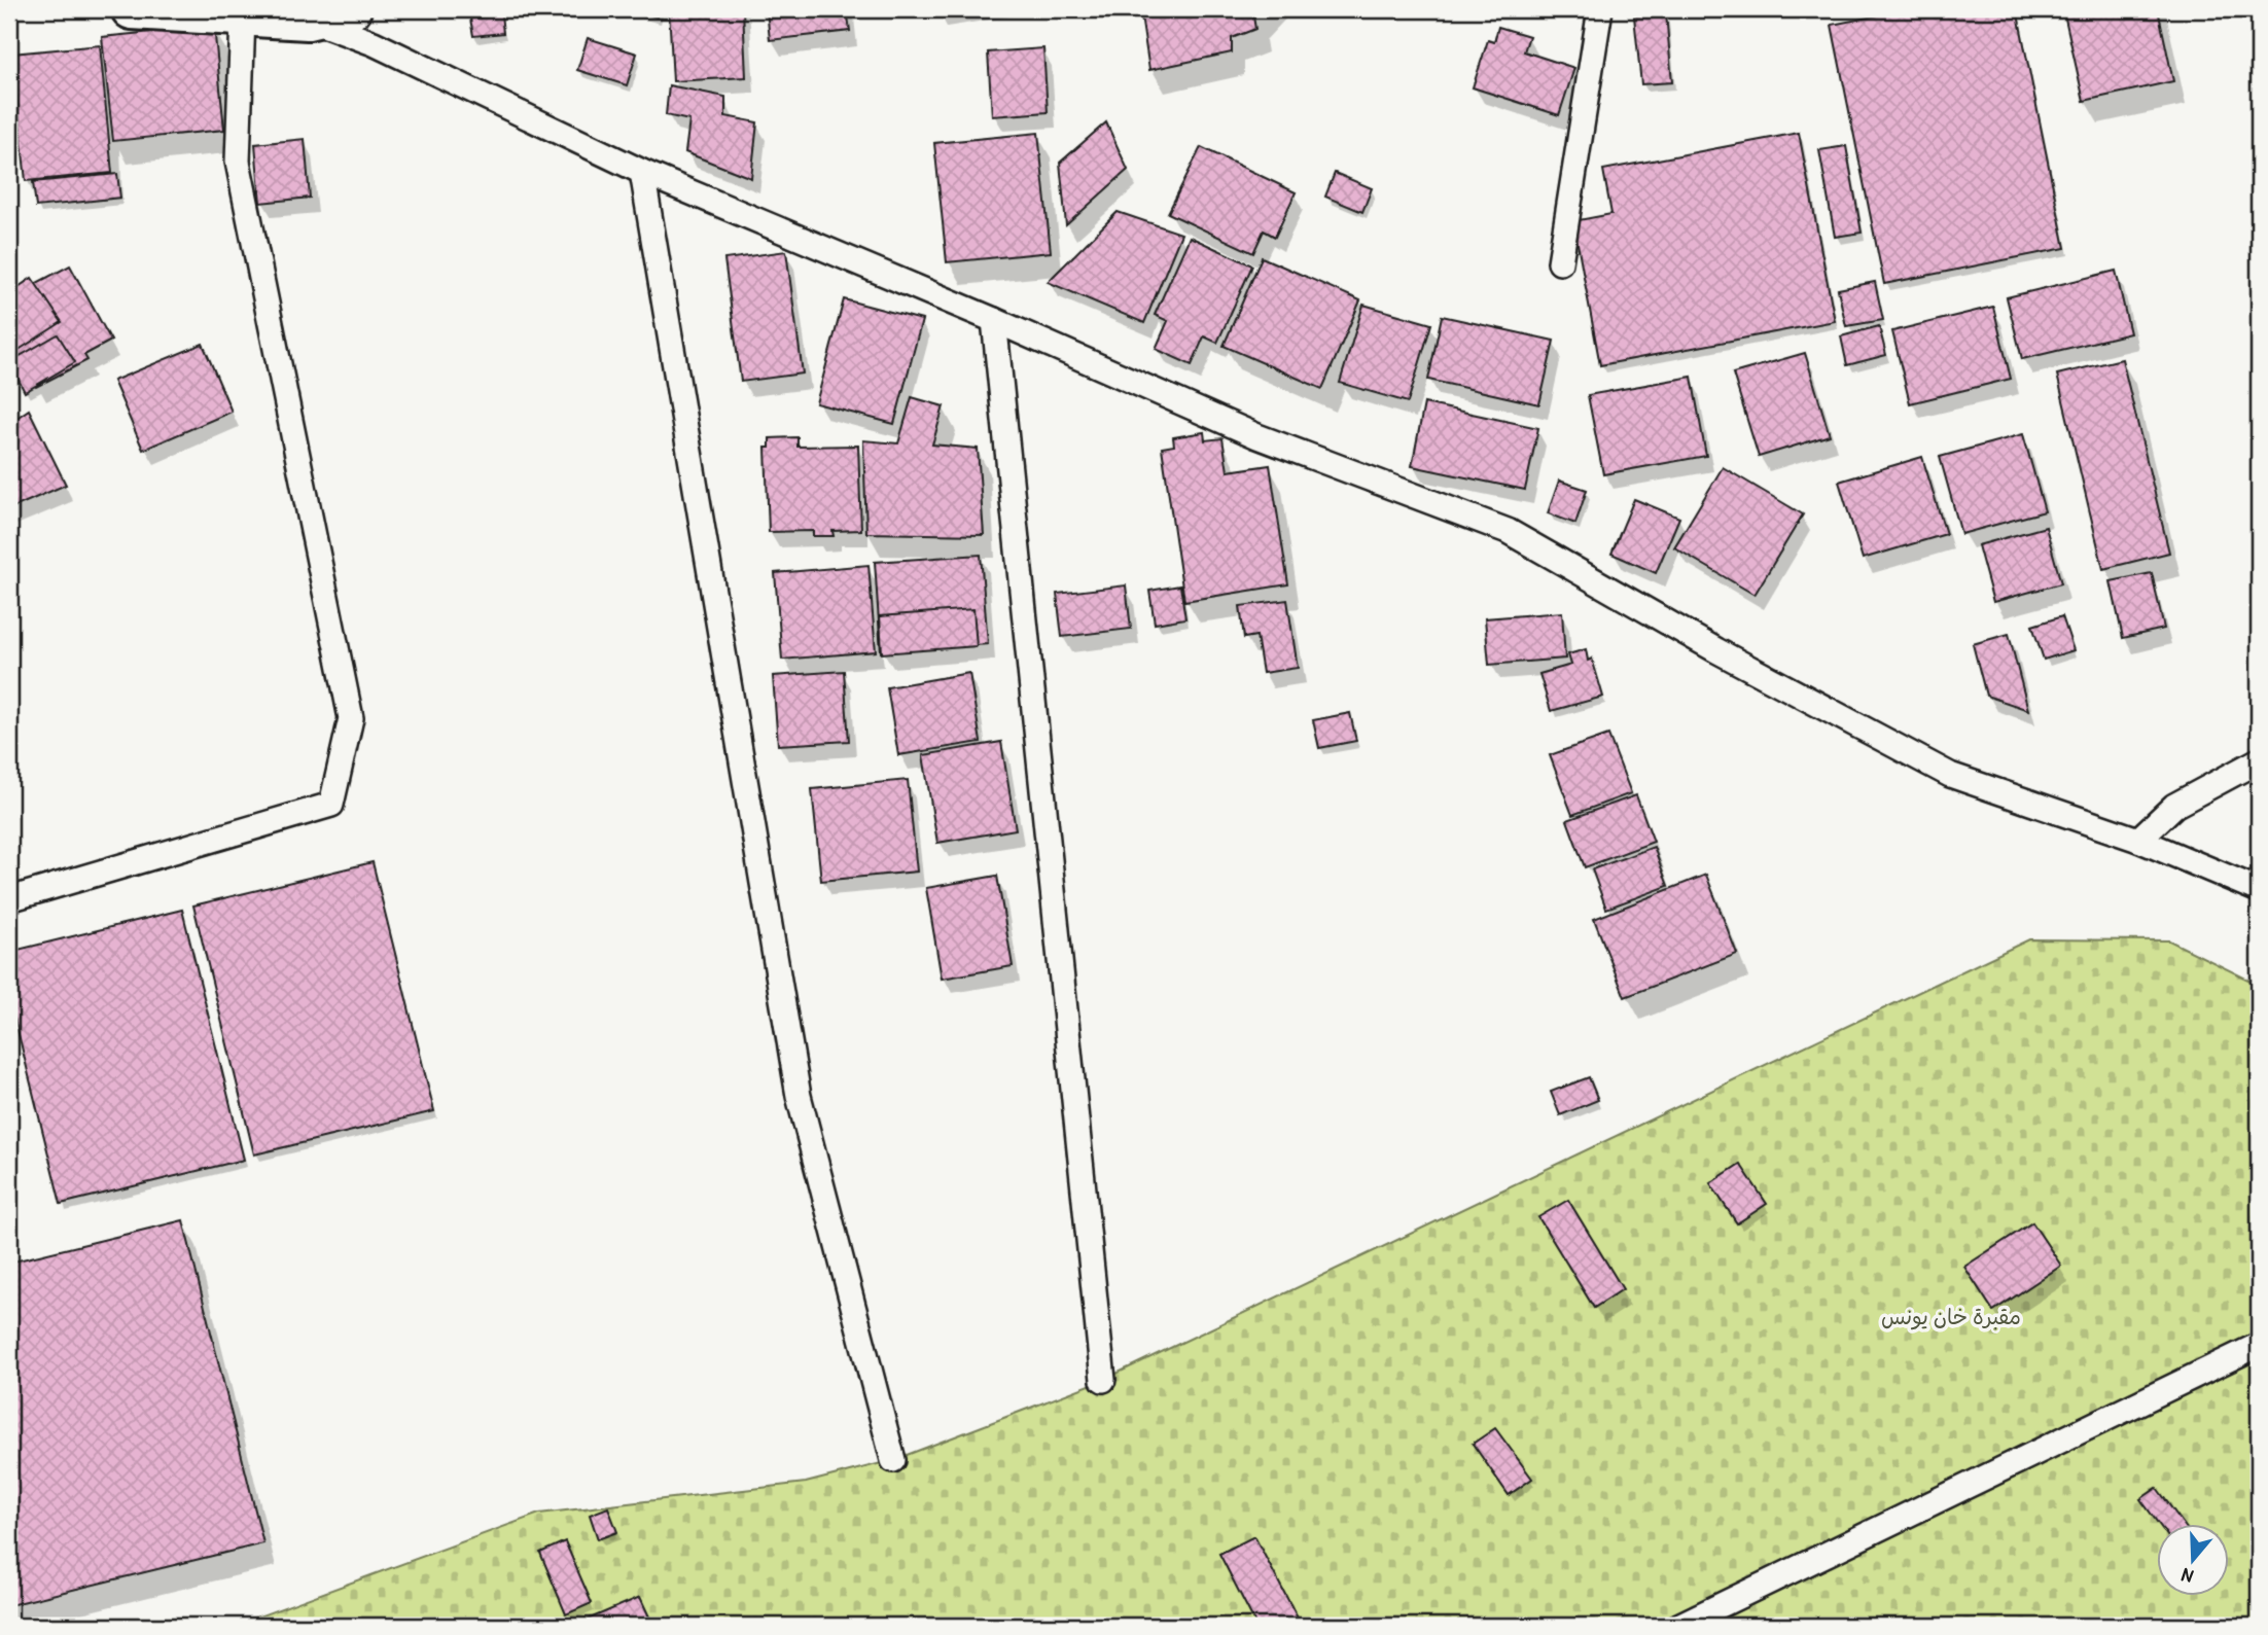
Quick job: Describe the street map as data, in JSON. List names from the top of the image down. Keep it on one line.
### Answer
{"parks":["مقبرة خان يونس"],"north":"bottom"}
